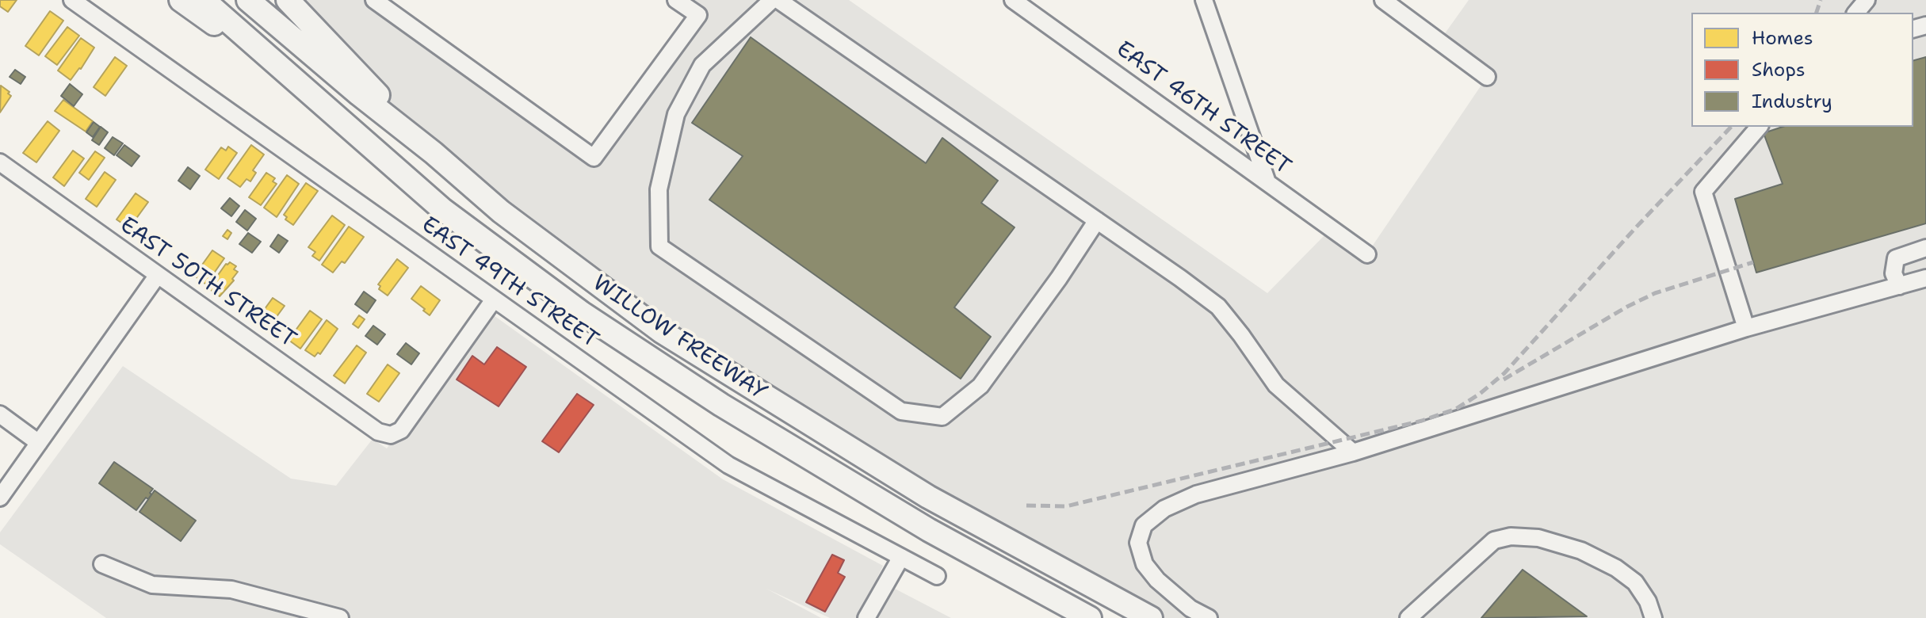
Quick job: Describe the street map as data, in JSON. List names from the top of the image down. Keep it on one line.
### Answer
{"streets":{"highway":["WILLOW FREEWAY"],"street":["EAST 46TH STREET","EAST 50TH STREET","EAST 49TH STREET"]},"crossings":[["EAST 50TH STREET","EAST 49TH STREET"]],"legend":["Homes","Shops","Industry"]}
